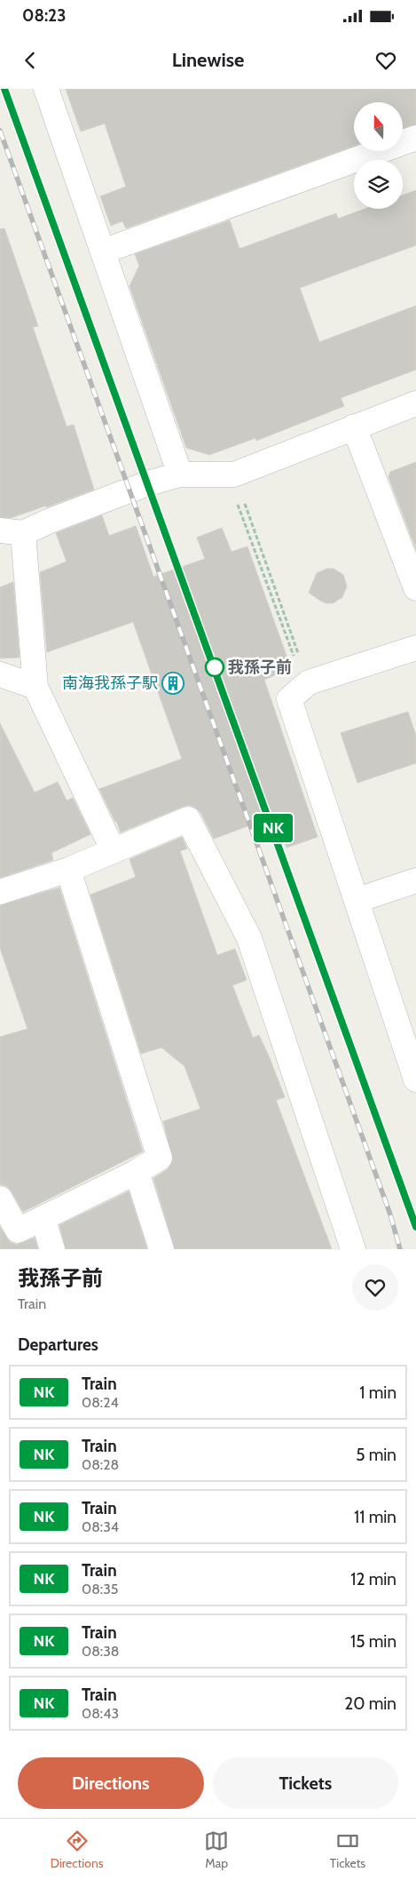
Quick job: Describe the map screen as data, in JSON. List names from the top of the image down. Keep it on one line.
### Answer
{"places":{"other":["我孫子前"],"building":["南海我孫子駅"]},"north":"top","page":{"status":"08:23","header":"Linewise","on_map":"NK","heading":[["我孫子前","Train"],"Departures"],"list":[{"mark":"NK","name":"Train","note":"08:24","value":"1 min"},{"mark":"NK","name":"Train","note":"08:28","value":"5 min"},{"mark":"NK","name":"Train","note":"08:34","value":"11 min"},{"mark":"NK","name":"Train","note":"08:35","value":"12 min"},{"mark":"NK","name":"Train","note":"08:38","value":"15 min"},{"mark":"NK","name":"Train","note":"08:43","value":"20 min"}],"buttons":["Directions","Tickets"],"tabs":["Directions","Map","Tickets"]}}
